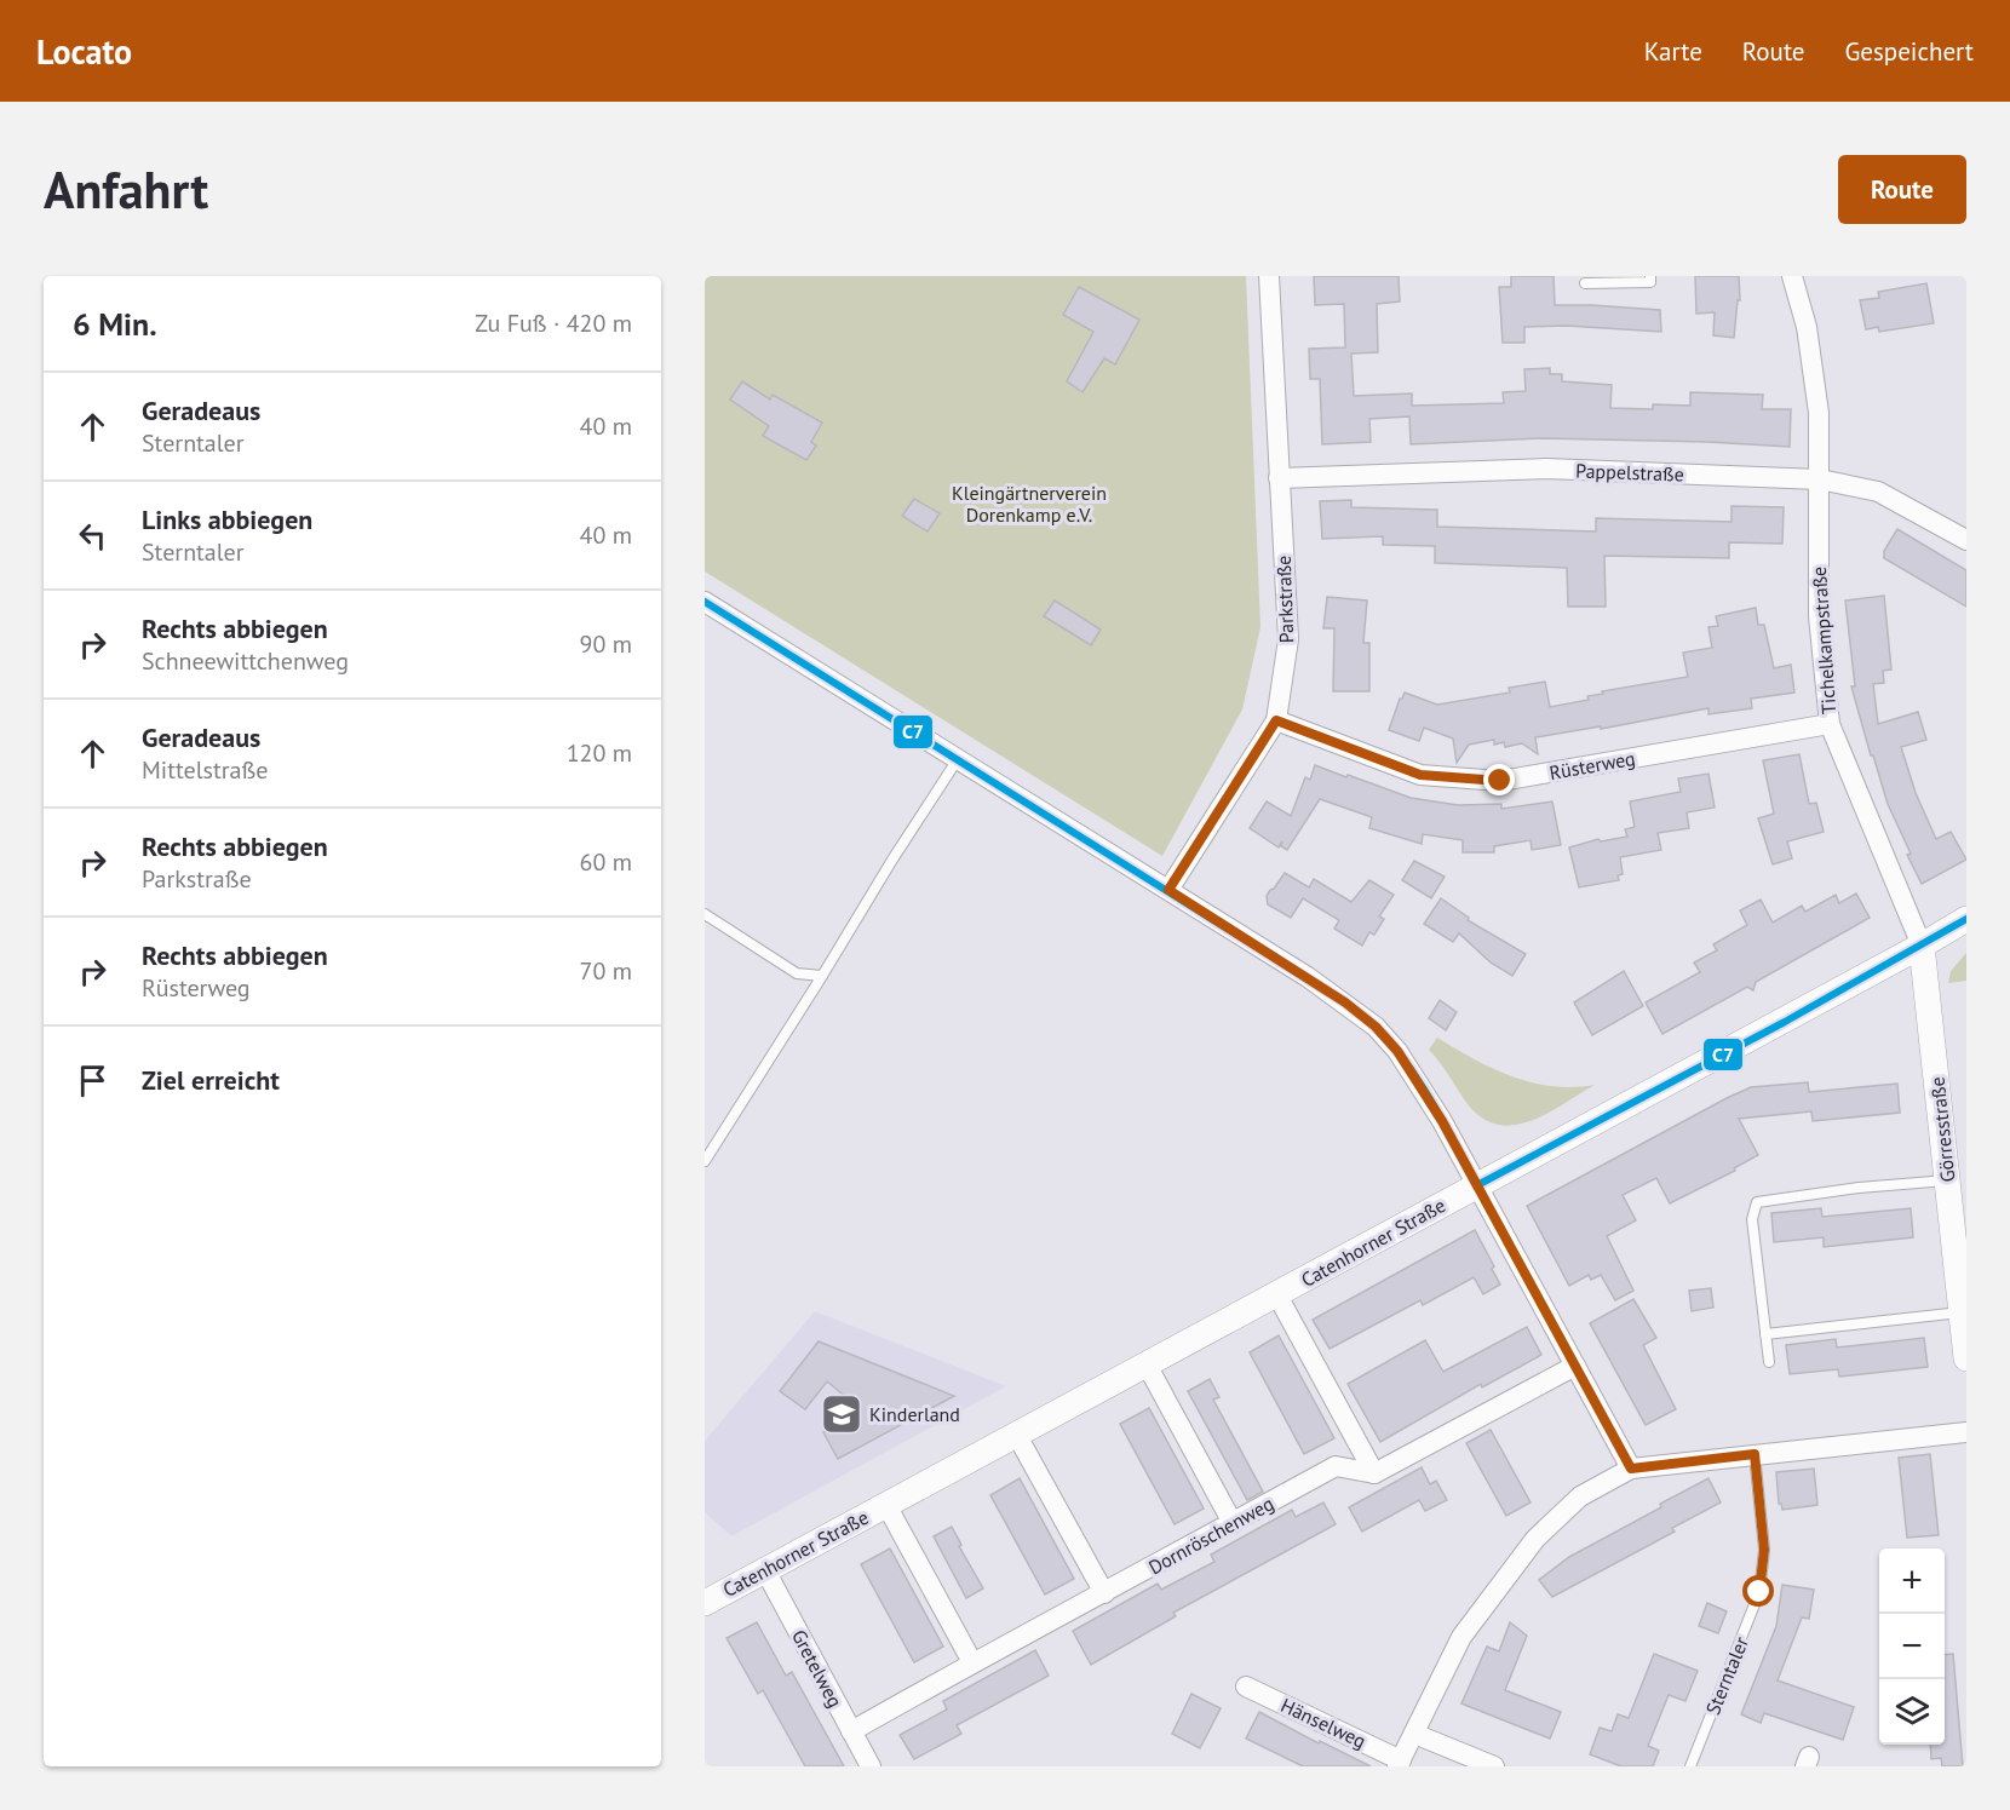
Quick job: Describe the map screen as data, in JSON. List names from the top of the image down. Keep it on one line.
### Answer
{"streets":{"street":["Pappelstraße","Parkstraße","Tichelkampstraße","Rüsterweg","Görresstraße","Catenhorner Straße","Dornröschenweg","Gretelweg","Hänselweg"],"lane":["Sterntaler"]},"crossings":[["Pappelstraße","Parkstraße"],["Pappelstraße","Tichelkampstraße"],["Parkstraße","Rüsterweg"],["Tichelkampstraße","Rüsterweg"],["Tichelkampstraße","Görresstraße"],["Tichelkampstraße","Catenhorner Straße"],["Görresstraße","Catenhorner Straße"],["Catenhorner Straße","Dornröschenweg"],["Catenhorner Straße","Gretelweg"],["Dornröschenweg","Gretelweg"]],"parks":["Kleingärtnerverein Dorenkamp e.V."],"places":{"school or university":["Kinderland"]},"lines":["transit line C7"],"page":{"header":"Locato","nav":["Karte","Route","Gespeichert"],"buttons":"Route","title":"Anfahrt","heading":["6 Min.","Zu Fuß · 420 m"],"list":[["Geradeaus","Sterntaler","40 m"],["Links abbiegen","Sterntaler","40 m"],["Rechts abbiegen","Schneewittchenweg","90 m"],["Geradeaus","Mittelstraße","120 m"],["Rechts abbiegen","Parkstraße","60 m"],["Rechts abbiegen","Rüsterweg","70 m"],"Ziel erreicht"],"map_buttons":["+","−"]}}
